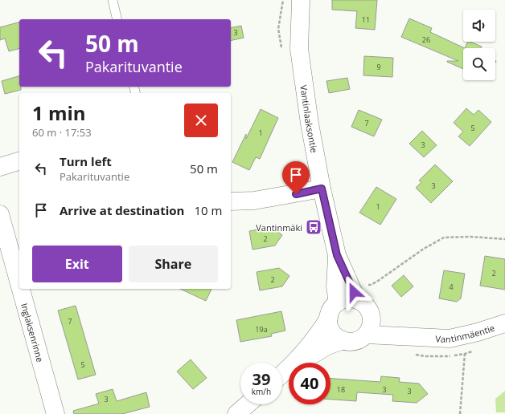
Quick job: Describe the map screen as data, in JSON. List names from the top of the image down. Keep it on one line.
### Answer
{"streets":{"street":["Vantinlaaksontie","Vantinmäentie","Inglaksenrinne"]},"crossings":[["Vantinlaaksontie","Vantinmäentie"]],"places":{"bus stop":["Vantinmäki"]},"house_numbers":["11","3","26","9","7","5","1","3","3","1","2","2","2","4","7","19a","5","18","3","3","3"],"page":{"turn":["50 m","Pakarituvantie"],"heading":["1 min","60 m · 17:53"],"list":[{"name":"Turn left","note":"Pakarituvantie","value":"50 m"},{"name":"Arrive at destination","value":"10 m"}],"buttons":["Exit","Share"],"speed":"39 km/h","limit":"40"}}
